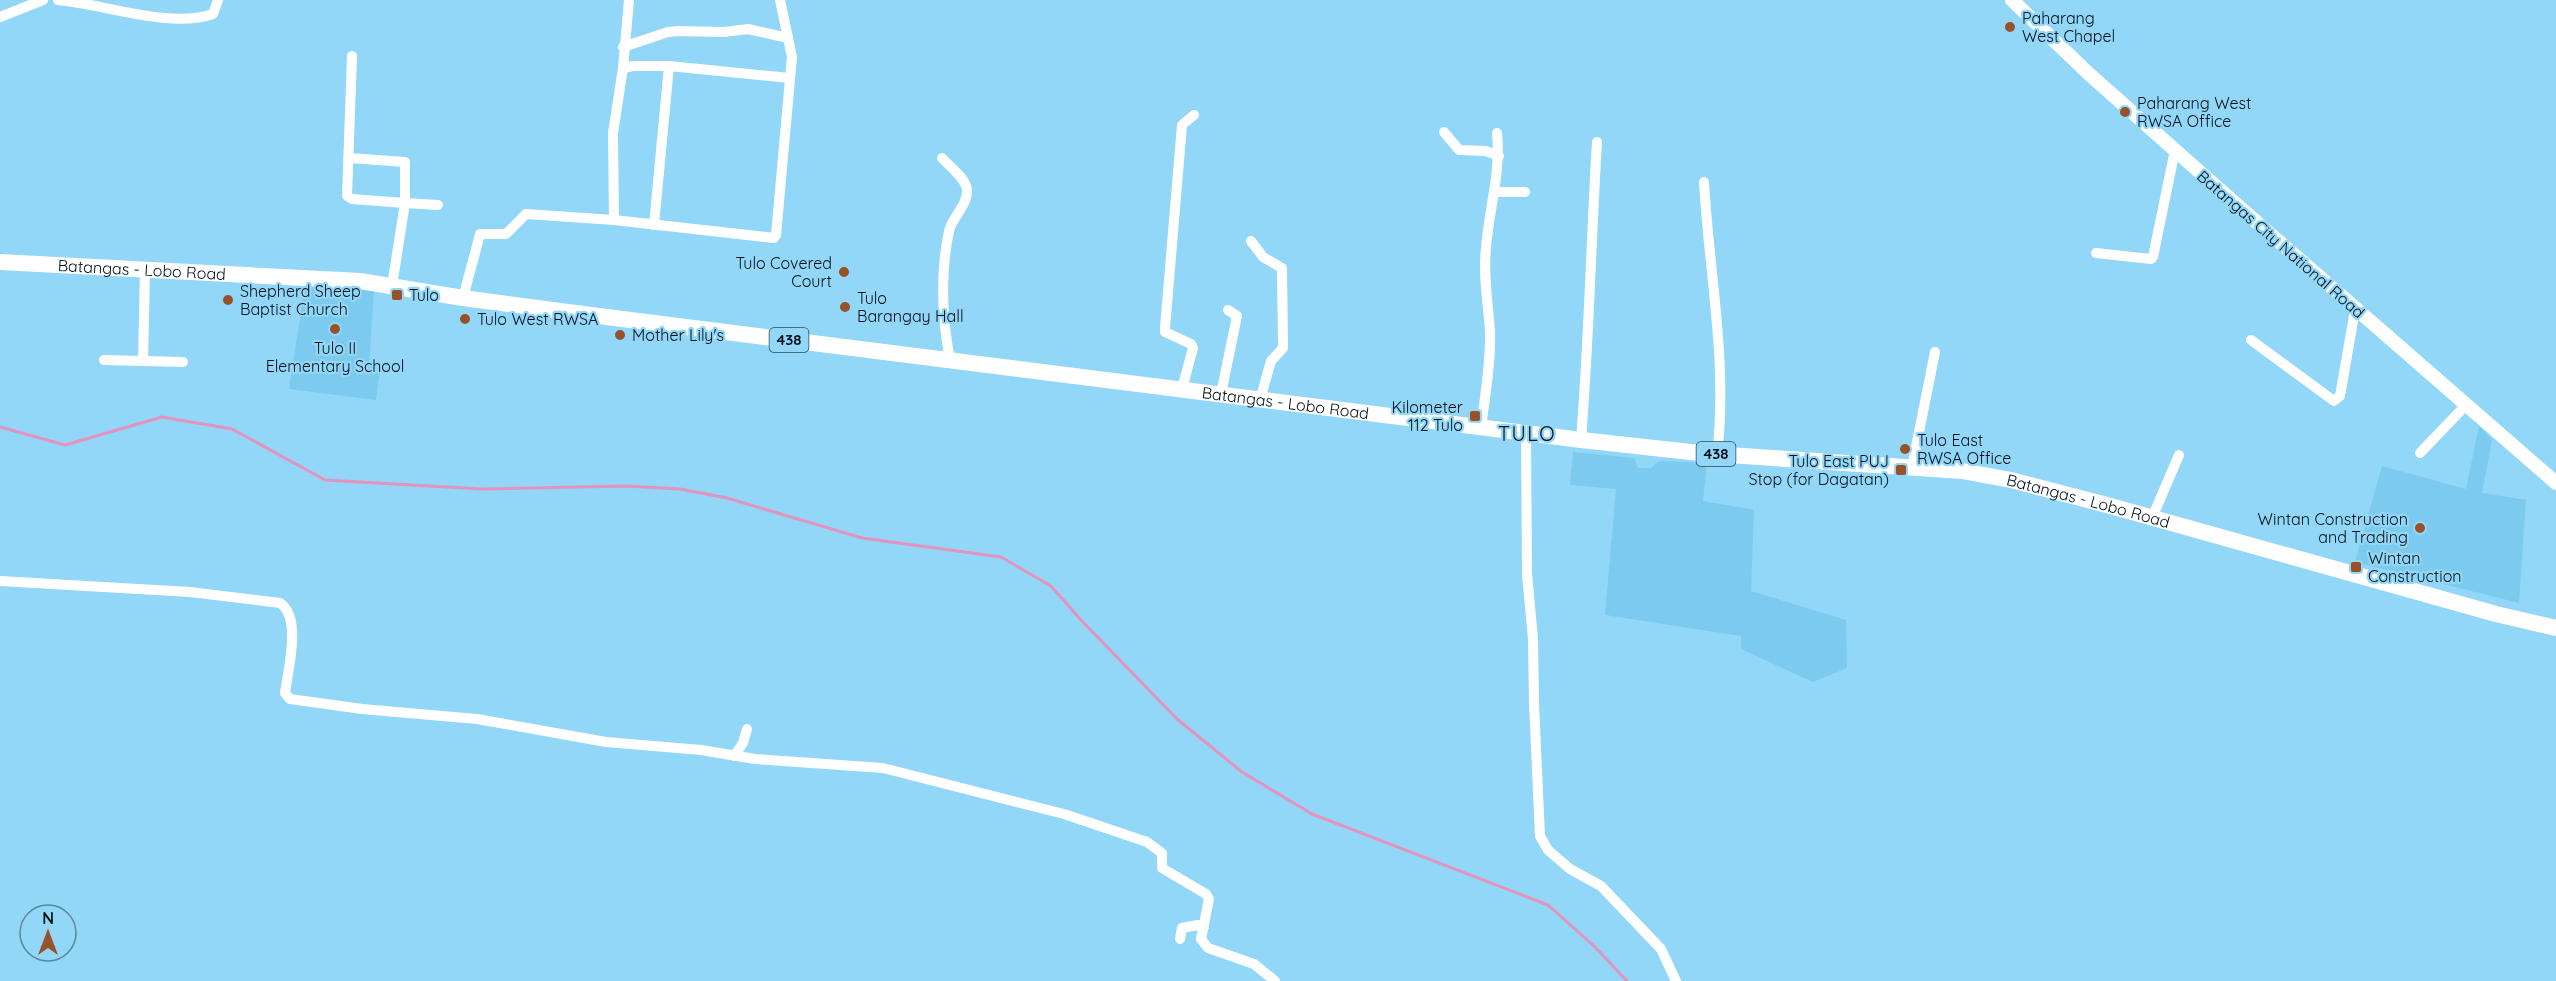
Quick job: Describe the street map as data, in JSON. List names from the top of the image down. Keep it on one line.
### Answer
{"streets":{"main road":["Batangas - Lobo Road","438"],"street":["Batangas City National Road"]},"districts":["TULO"],"places":{"other":["Paharang West Chapel","Paharang West RWSA Office","Tulo Covered Court","Shepherd Sheep Baptist Church","Tulo Barangay Hall","Tulo West RWSA","Tulo II Elementary School","Mother Lily's","Tulo East RWSA Office","Wintan Construction and Trading"],"transit":["Tulo","Kilometer 112 Tulo","Tulo East PUJ Stop (for Dagatan)","Wintan Construction"]},"north":"top"}
